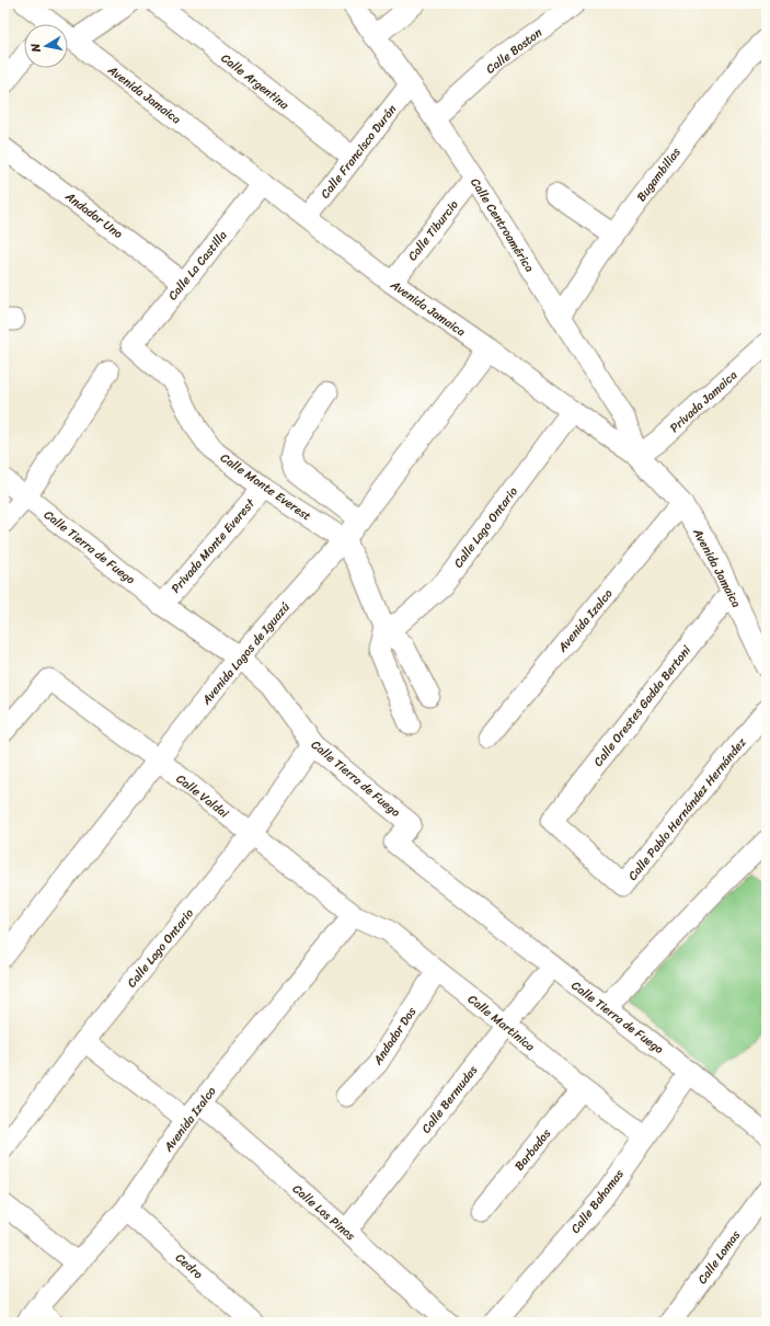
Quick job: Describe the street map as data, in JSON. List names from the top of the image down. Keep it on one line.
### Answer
{"streets":{"street":["Calle Boston","Calle Argentina","Avenida Jamaica","Calle Francisco Durán","Bugambilias","Andador Uno","Calle Centroamérica","Calle Tiburcio","Calle La Castilla","Privada Jamaica","Calle Monte Everest","Calle Lago Ontario","Privada Monte Everest","Calle Tierra de Fuego","Avenida Izalco","Avenida Lagos de Iguazú","Calle Orestes Gadda Bertoni","Calle Valdai","Calle Pablo Hernández Hernández","Calle Martinica","Andador Dos","Calle Bermudas","Barbados","Calle Bahamas","Calle Los Pinos","Calle Lomas","Cedro"]},"crossings":[["Calle Boston","Calle Centroamérica"],["Calle Argentina","Calle Francisco Durán"],["Avenida Jamaica","Calle Francisco Durán"],["Avenida Jamaica","Calle Centroamérica"],["Avenida Jamaica","Calle Tiburcio"],["Avenida Jamaica","Calle La Castilla"],["Avenida Jamaica","Privada Jamaica"],["Avenida Jamaica","Calle Lago Ontario"],["Avenida Jamaica","Avenida Izalco"],["Avenida Jamaica","Avenida Lagos de Iguazú"],["Avenida Jamaica","Calle Orestes Gadda Bertoni"],["Calle Francisco Durán","Calle Centroamérica"],["Bugambilias","Calle Centroamérica"],["Andador Uno","Calle La Castilla"],["Calle Centroamérica","Calle Tiburcio"],["Calle Centroamérica","Privada Jamaica"],["Calle La Castilla","Calle Monte Everest"],["Calle Monte Everest","Privada Monte Everest"],["Calle Monte Everest","Avenida Lagos de Iguazú"],["Calle Lago Ontario","Calle Tierra de Fuego"],["Calle Lago Ontario","Calle Valdai"],["Privada Monte Everest","Calle Tierra de Fuego"],["Calle Tierra de Fuego","Avenida Lagos de Iguazú"],["Calle Tierra de Fuego","Calle Bermudas"],["Calle Tierra de Fuego","Calle Bahamas"],["Avenida Izalco","Calle Valdai"],["Avenida Izalco","Calle Martinica"],["Avenida Izalco","Calle Los Pinos"],["Avenida Izalco","Cedro"],["Avenida Lagos de Iguazú","Calle Valdai"],["Calle Orestes Gadda Bertoni","Calle Pablo Hernández Hernández"],["Calle Valdai","Calle Martinica"],["Calle Martinica","Andador Dos"],["Calle Martinica","Calle Bermudas"],["Calle Martinica","Barbados"],["Calle Martinica","Calle Bahamas"],["Calle Bermudas","Calle Los Pinos"]],"north":"left"}
